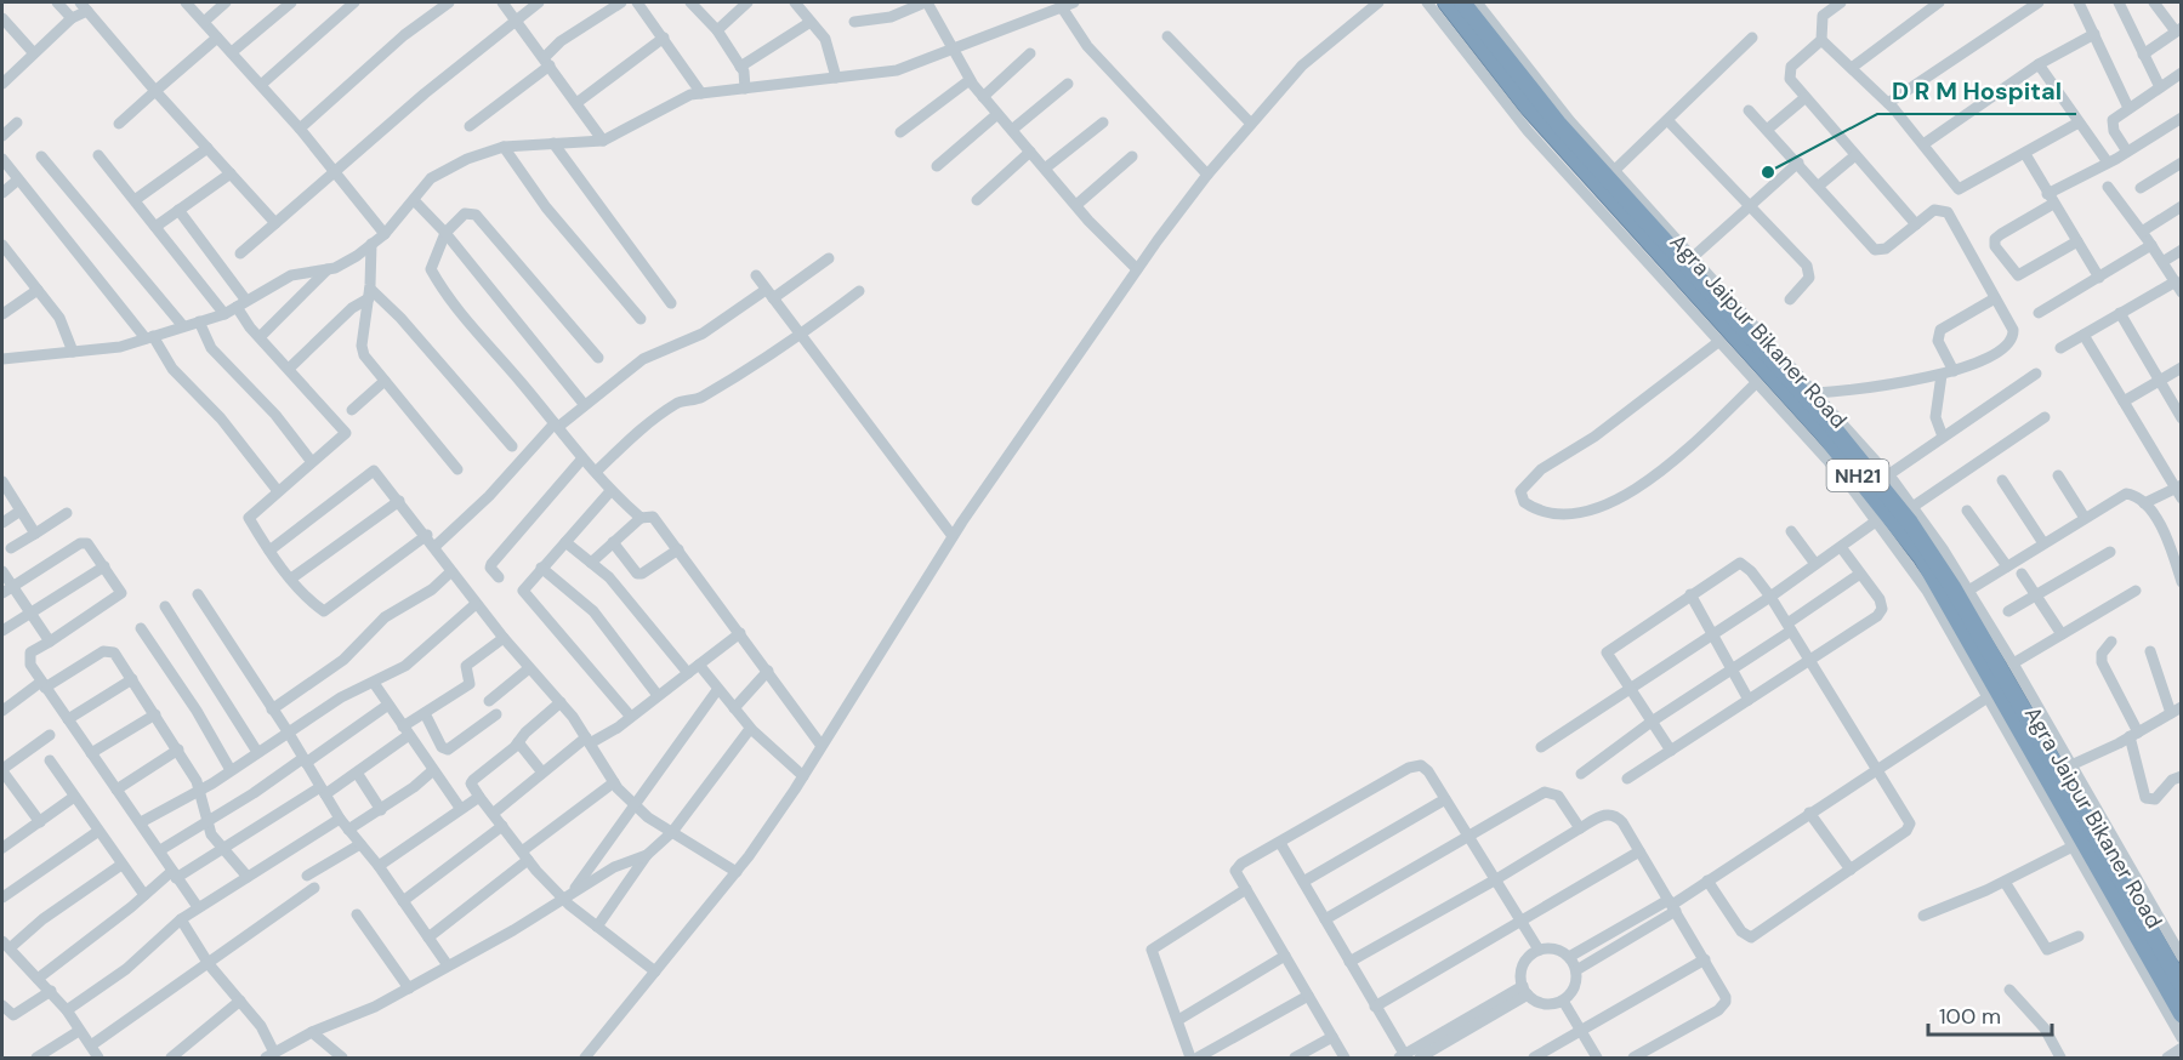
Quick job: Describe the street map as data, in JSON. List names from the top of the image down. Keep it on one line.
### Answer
{"streets":{"highway":["Agra Jaipur Bikaner Road","NH21"]},"places":["D R M Hospital"],"scale_bar":"100 m"}
